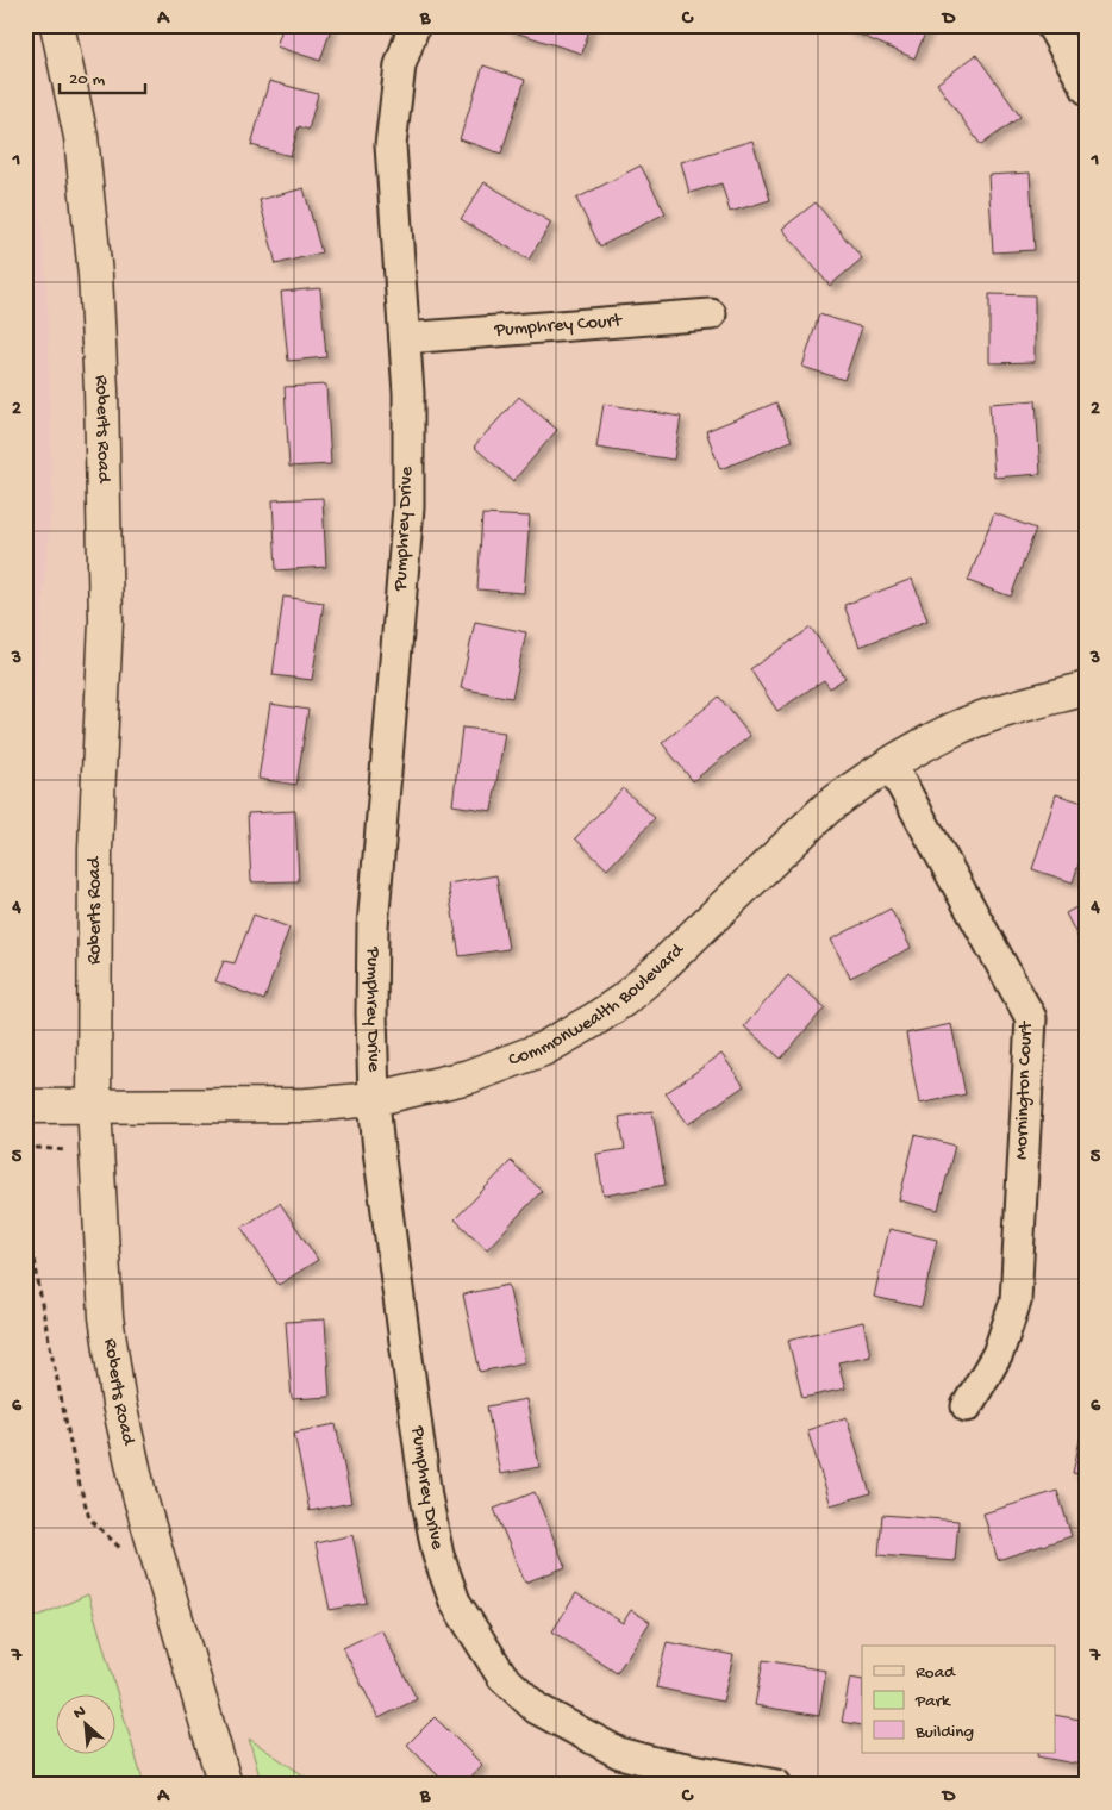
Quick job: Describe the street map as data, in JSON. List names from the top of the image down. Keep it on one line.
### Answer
{"streets":{"main road":["Roberts Road","Commonwealth Boulevard"],"street":["Pumphrey Court","Pumphrey Drive","Mornington Court"]},"crossings":[["Pumphrey Court","Pumphrey Drive"],["Roberts Road","Commonwealth Boulevard"],["Pumphrey Drive","Commonwealth Boulevard"],["Commonwealth Boulevard","Mornington Court"]],"legend":["Road","Park","Building"],"scale_bar":"20 m","north":"top left","grid":{"columns":["A","B","C","D"],"rows":["1","2","3","4","5","6","7"]}}
